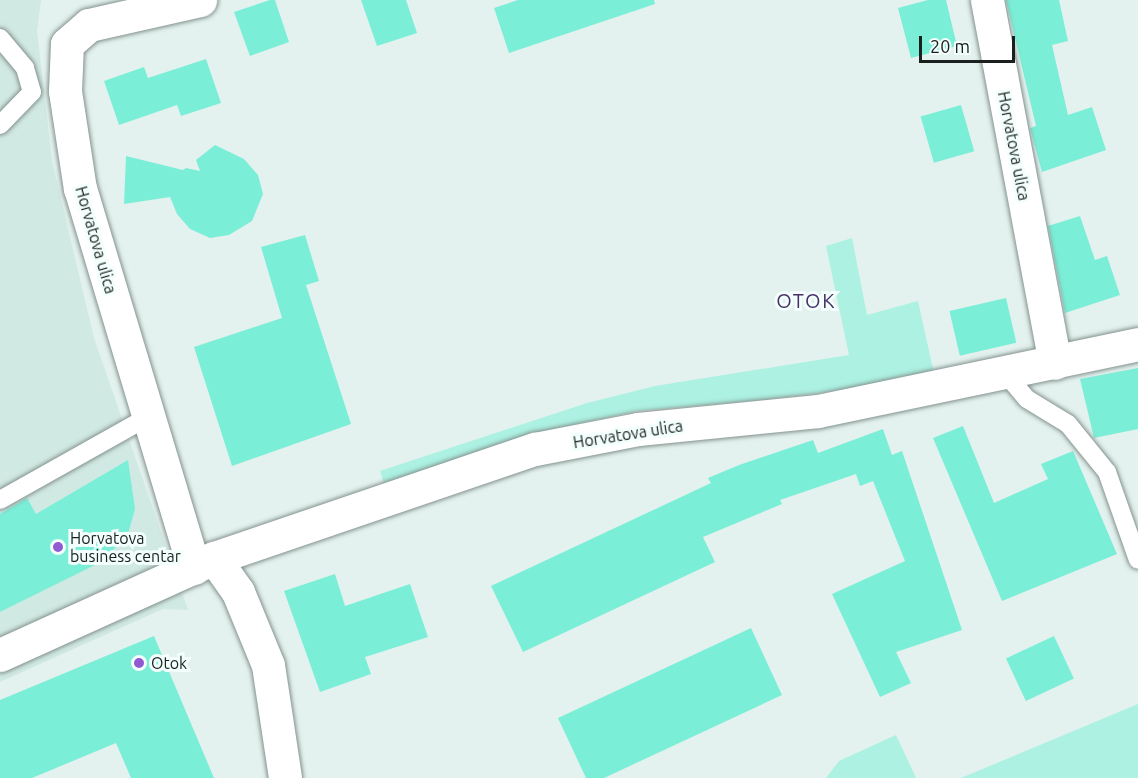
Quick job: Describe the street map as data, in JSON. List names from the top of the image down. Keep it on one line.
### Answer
{"streets":{"street":["Horvatova ulica"]},"districts":["OTOK"],"places":["Horvatova business centar","Otok"],"scale_bar":"20 m"}
